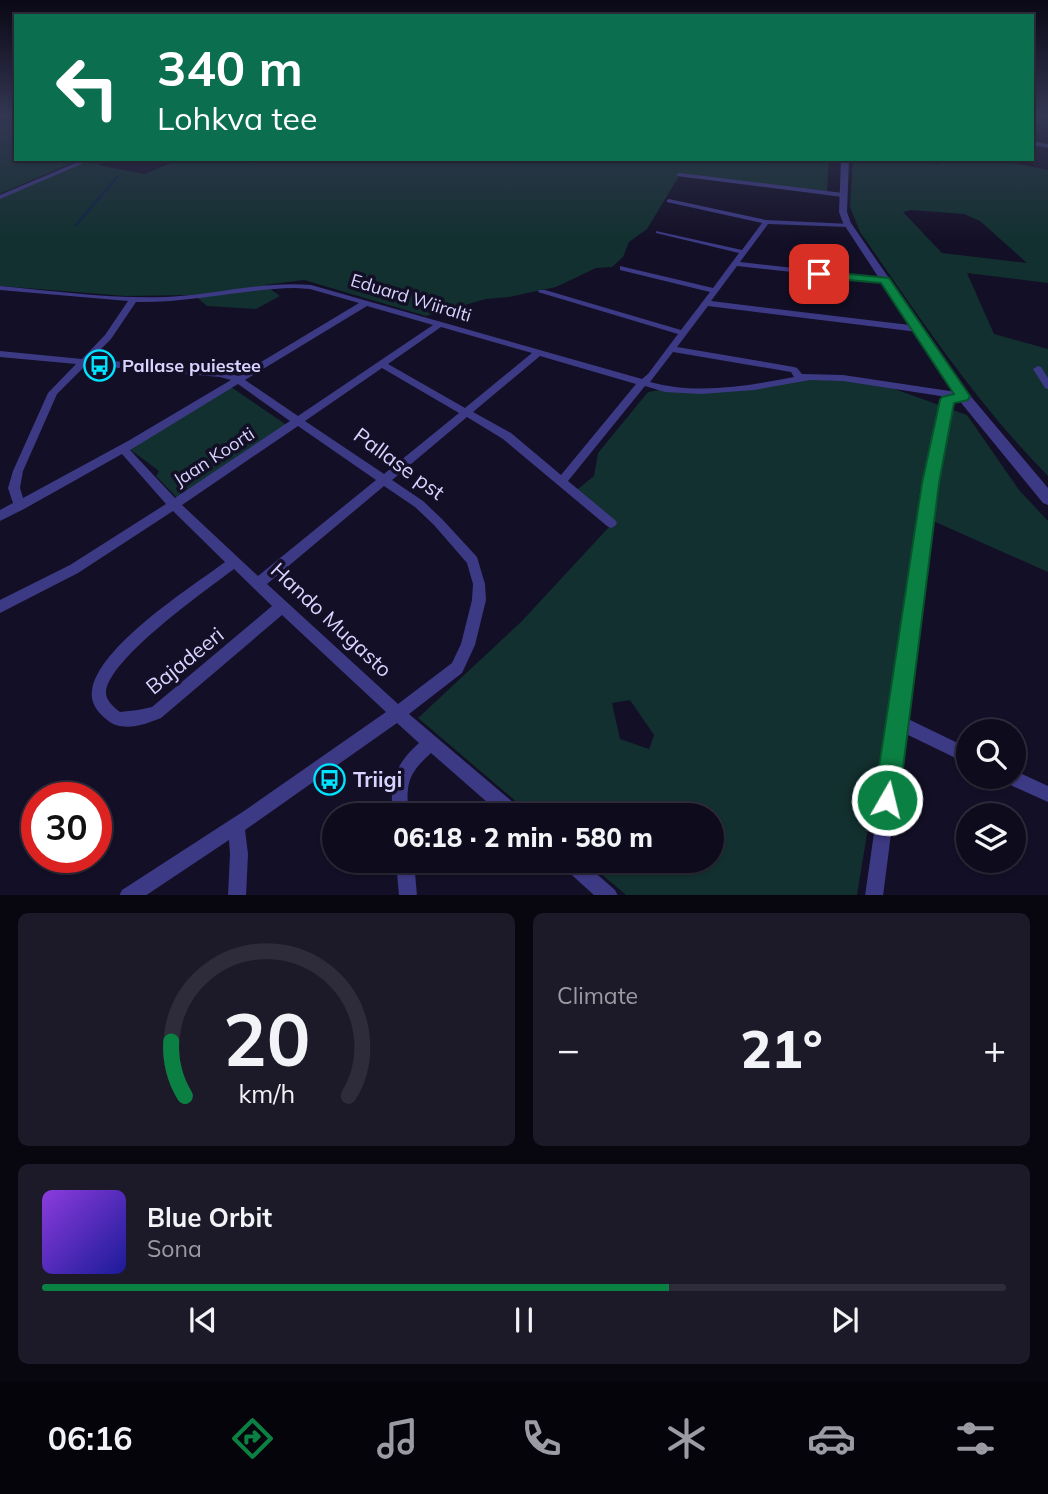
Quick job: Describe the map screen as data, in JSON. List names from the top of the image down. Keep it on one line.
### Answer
{"streets":{"street":["Eduard Wiiralti","Jaan Koorti","Pallase pst","Hando Mugasto","Bajadeeri"]},"crossings":[["Eduard Wiiralti","Jaan Koorti"],["Jaan Koorti","Pallase pst"],["Jaan Koorti","Hando Mugasto"],["Pallase pst","Hando Mugasto"],["Hando Mugasto","Bajadeeri"]],"places":{"bus stop":["Pallase puiestee","Triigi"]},"page":{"turn":["340 m","Lohkva tee"],"limit":"30","trip":"06:18 · 2 min · 580 m","tile":"Climate","heat":["−","21°","+"],"song":["Blue Orbit","Sona"],"tabs":"06:16","gauge":["20","km/h"]}}
